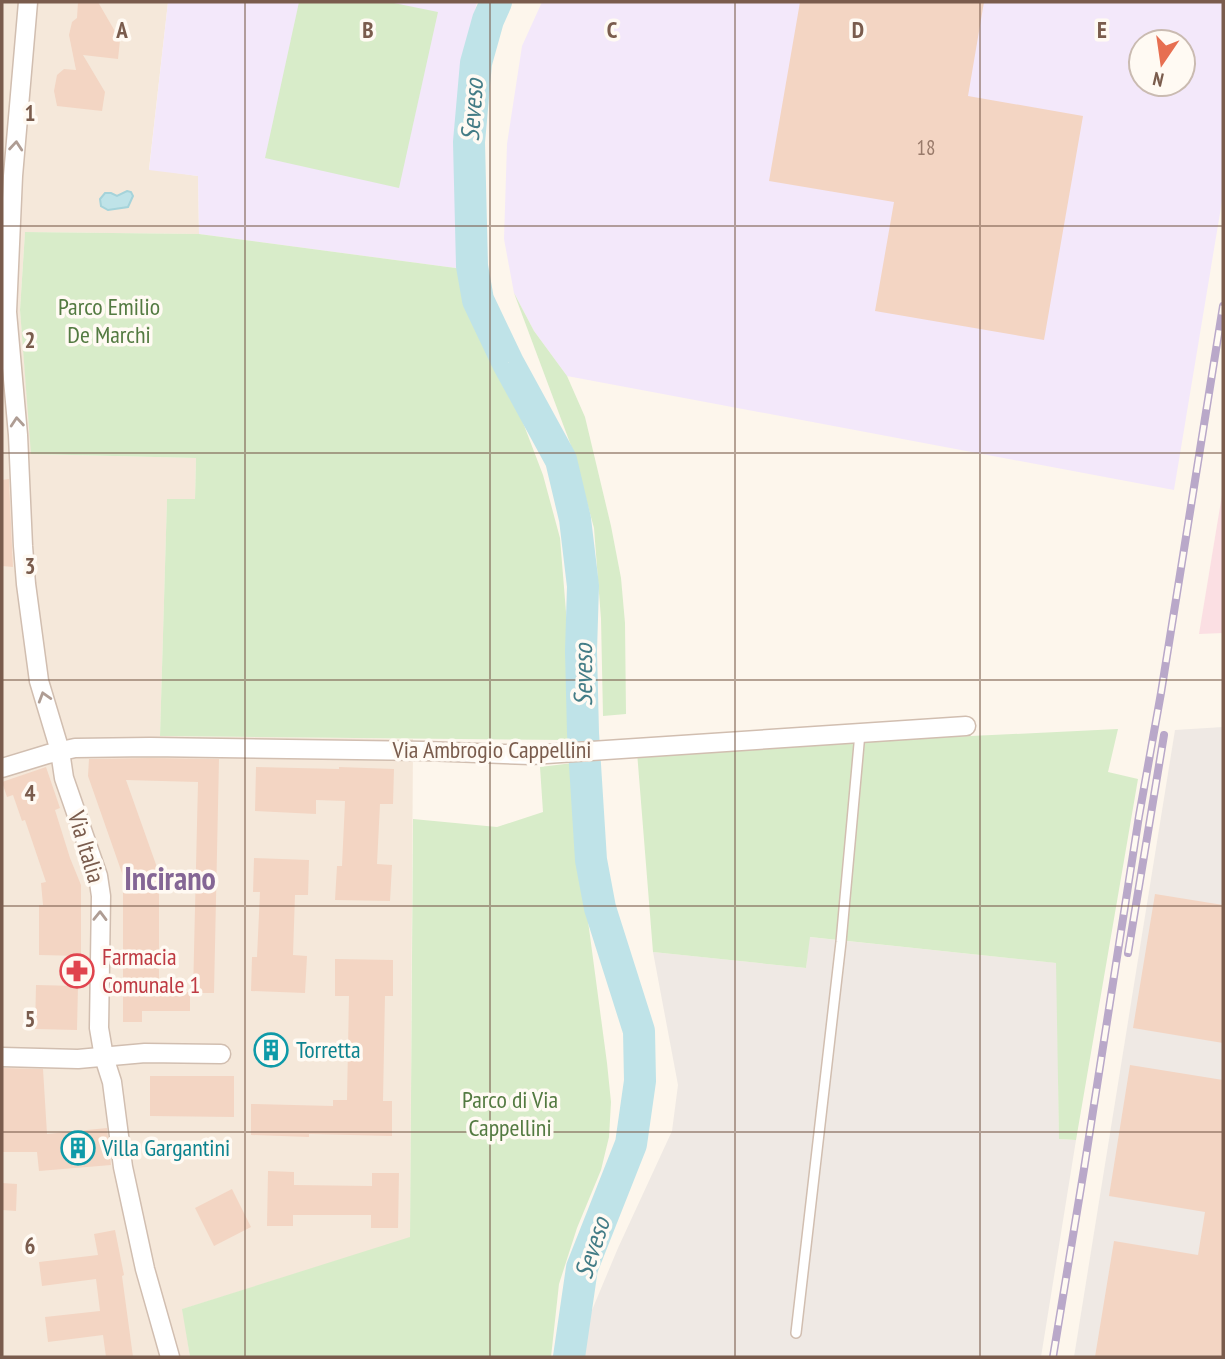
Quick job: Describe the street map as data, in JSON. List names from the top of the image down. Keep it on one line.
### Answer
{"streets":{"street":["Via Ambrogio Cappellini","Via Italia"]},"crossings":[["Via Ambrogio Cappellini","Via Italia"]],"one_way":["Via Italia"],"districts":["Incirano"],"water":["Seveso"],"parks":["Parco Emilio De Marchi","Parco di Via Cappellini"],"places":{"pharmacy":["Farmacia Comunale 1"],"building":["Torretta","Villa Gargantini"]},"house_numbers":["18"],"north":"bottom","grid":{"columns":["A","B","C","D","E"],"rows":["1","2","3","4","5","6"]}}
